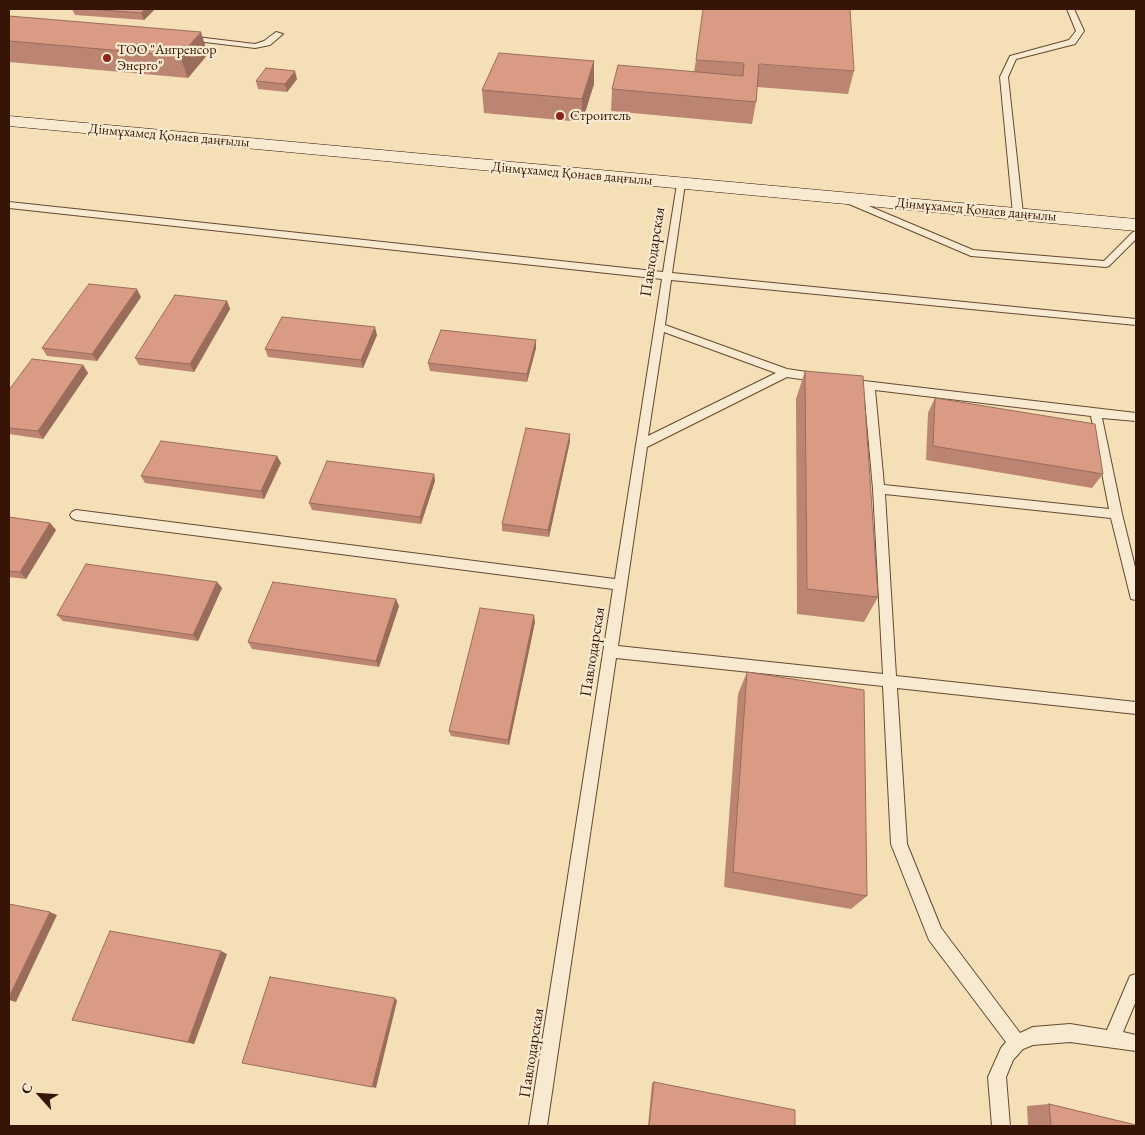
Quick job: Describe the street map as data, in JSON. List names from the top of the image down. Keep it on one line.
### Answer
{"streets":{"street":["Дінмұхамед Қонаев даңғылы"],"lane":["Павлодарская"]},"crossings":[["Дінмұхамед Қонаев даңғылы","Павлодарская"]],"places":["ТОО \"Ангренсор Энерго\"","Строитель"],"north":"top left"}
